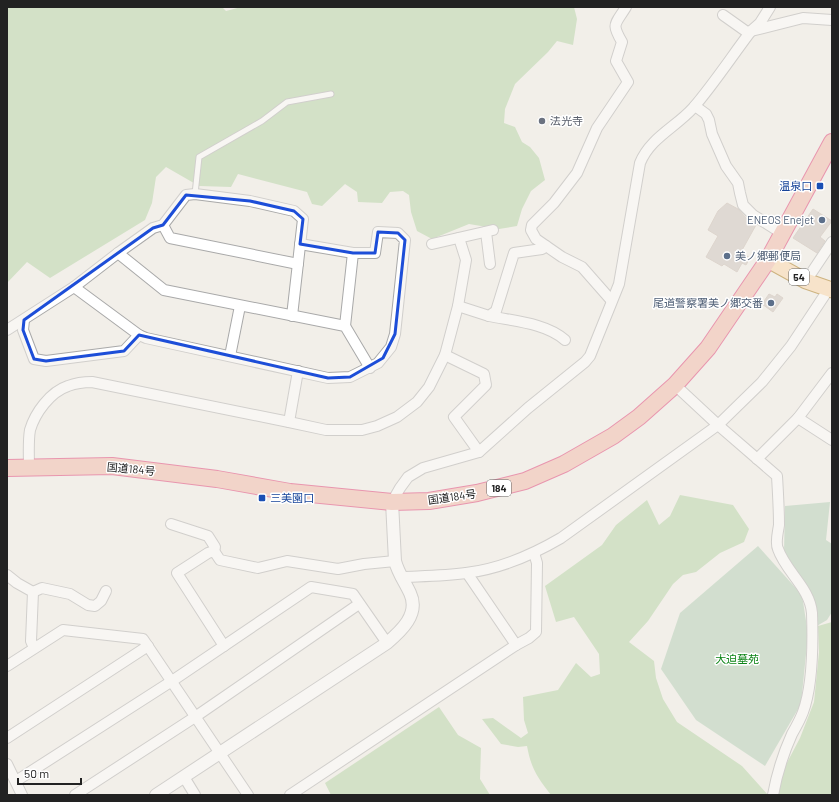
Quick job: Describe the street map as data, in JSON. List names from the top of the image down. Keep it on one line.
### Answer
{"streets":{"highway":["国道184号","184"],"main road":["54"]},"crossings":[["54","国道184号"]],"parks":["大迫墓苑"],"places":{"other":["法光寺","ENEOS Enejet","美ノ郷郵便局","尾道警察署美ノ郷交番"],"transit":["温泉口","三美園口"]},"scale_bar":"50 m"}
